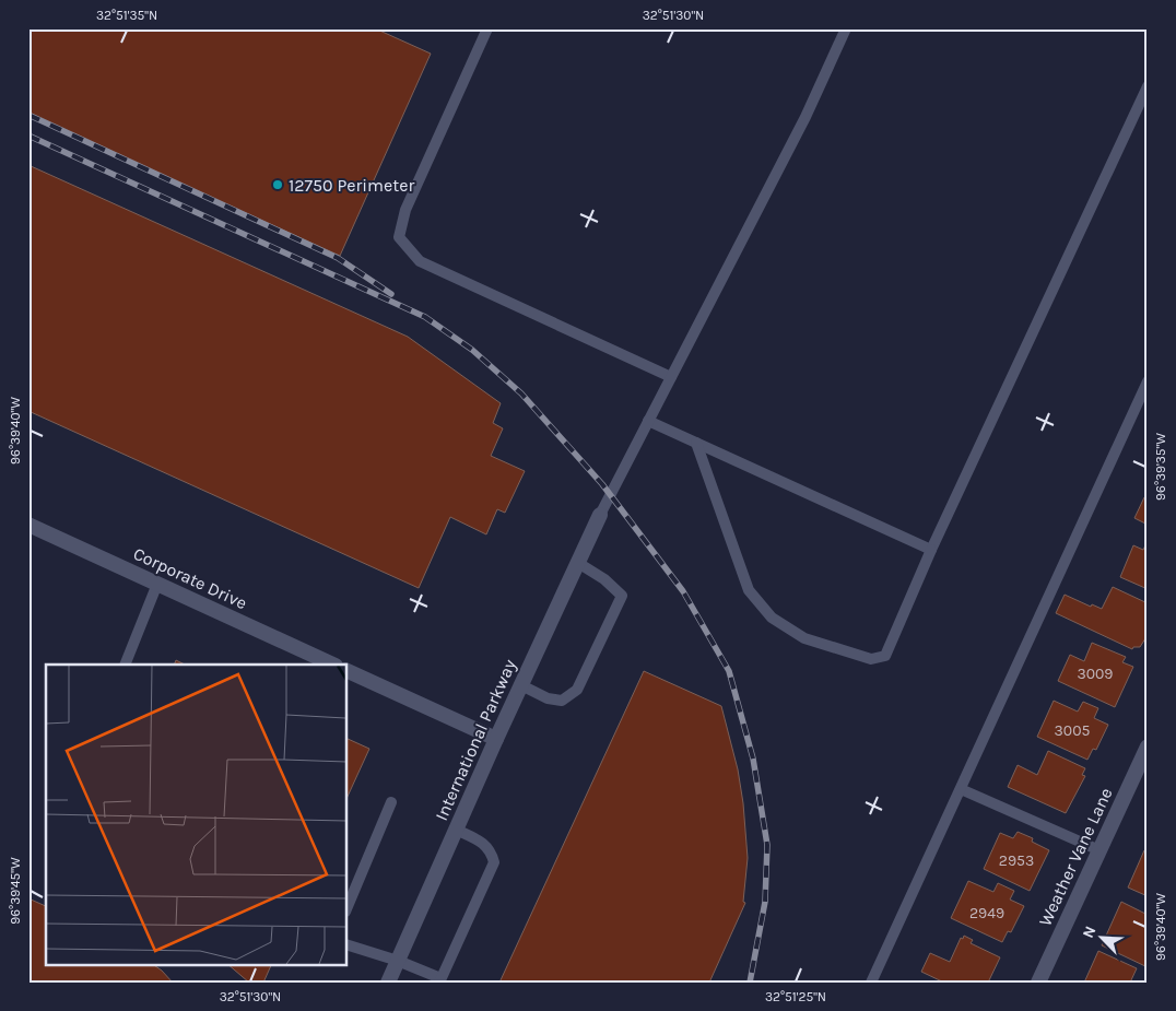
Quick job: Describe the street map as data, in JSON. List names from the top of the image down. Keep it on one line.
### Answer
{"streets":{"street":["Corporate Drive","International Parkway","Weather Vane Lane"]},"places":["12750 Perimeter"],"house_numbers":["3009","3005","2953","2949"],"north":"top left","coordinates":["32°51'35\"N","32°51'30\"N","96°39'40\"W","96°39'35\"W","96°39'45\"W","32°51'25\"N"]}
